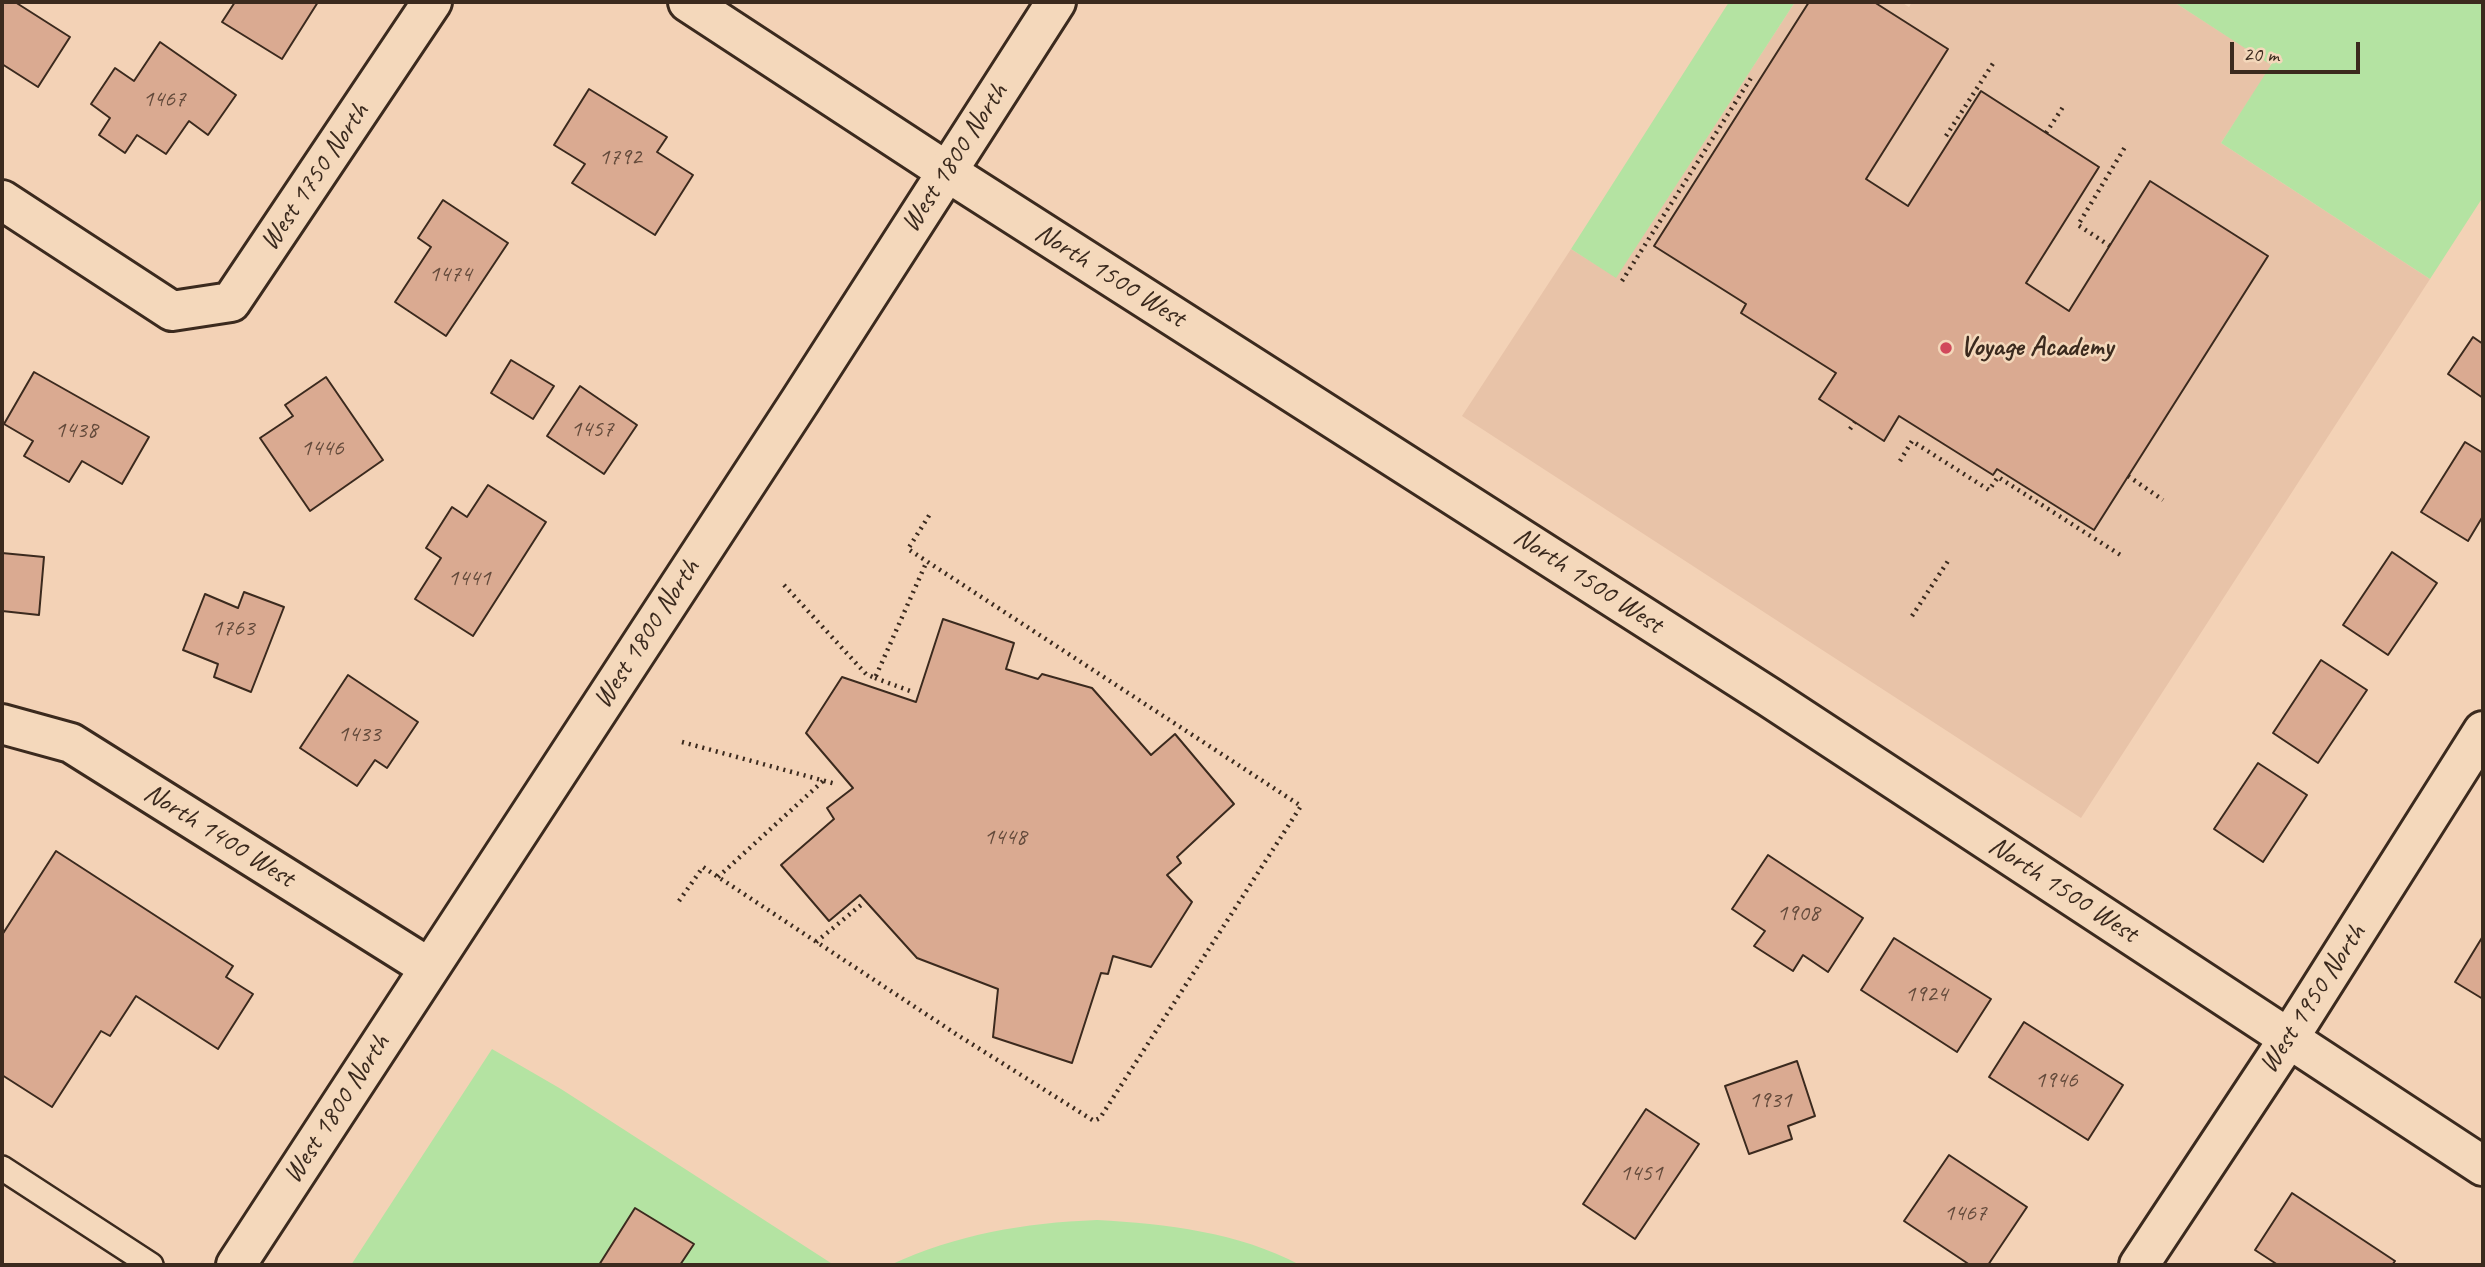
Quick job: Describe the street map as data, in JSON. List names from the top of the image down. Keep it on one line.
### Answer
{"streets":{"street":["West 1800 North","West 1750 North","North 1500 West","North 1400 West","West 1950 North"]},"crossings":[["West 1800 North","North 1500 West"],["West 1800 North","North 1400 West"],["North 1500 West","West 1950 North"]],"places":["Voyage Academy"],"house_numbers":["1467","1792","1474","1457","1438","1446","1441","1763","1433","1448","1908","1924","1946","1931","1451","1467"],"scale_bar":"20 m"}
